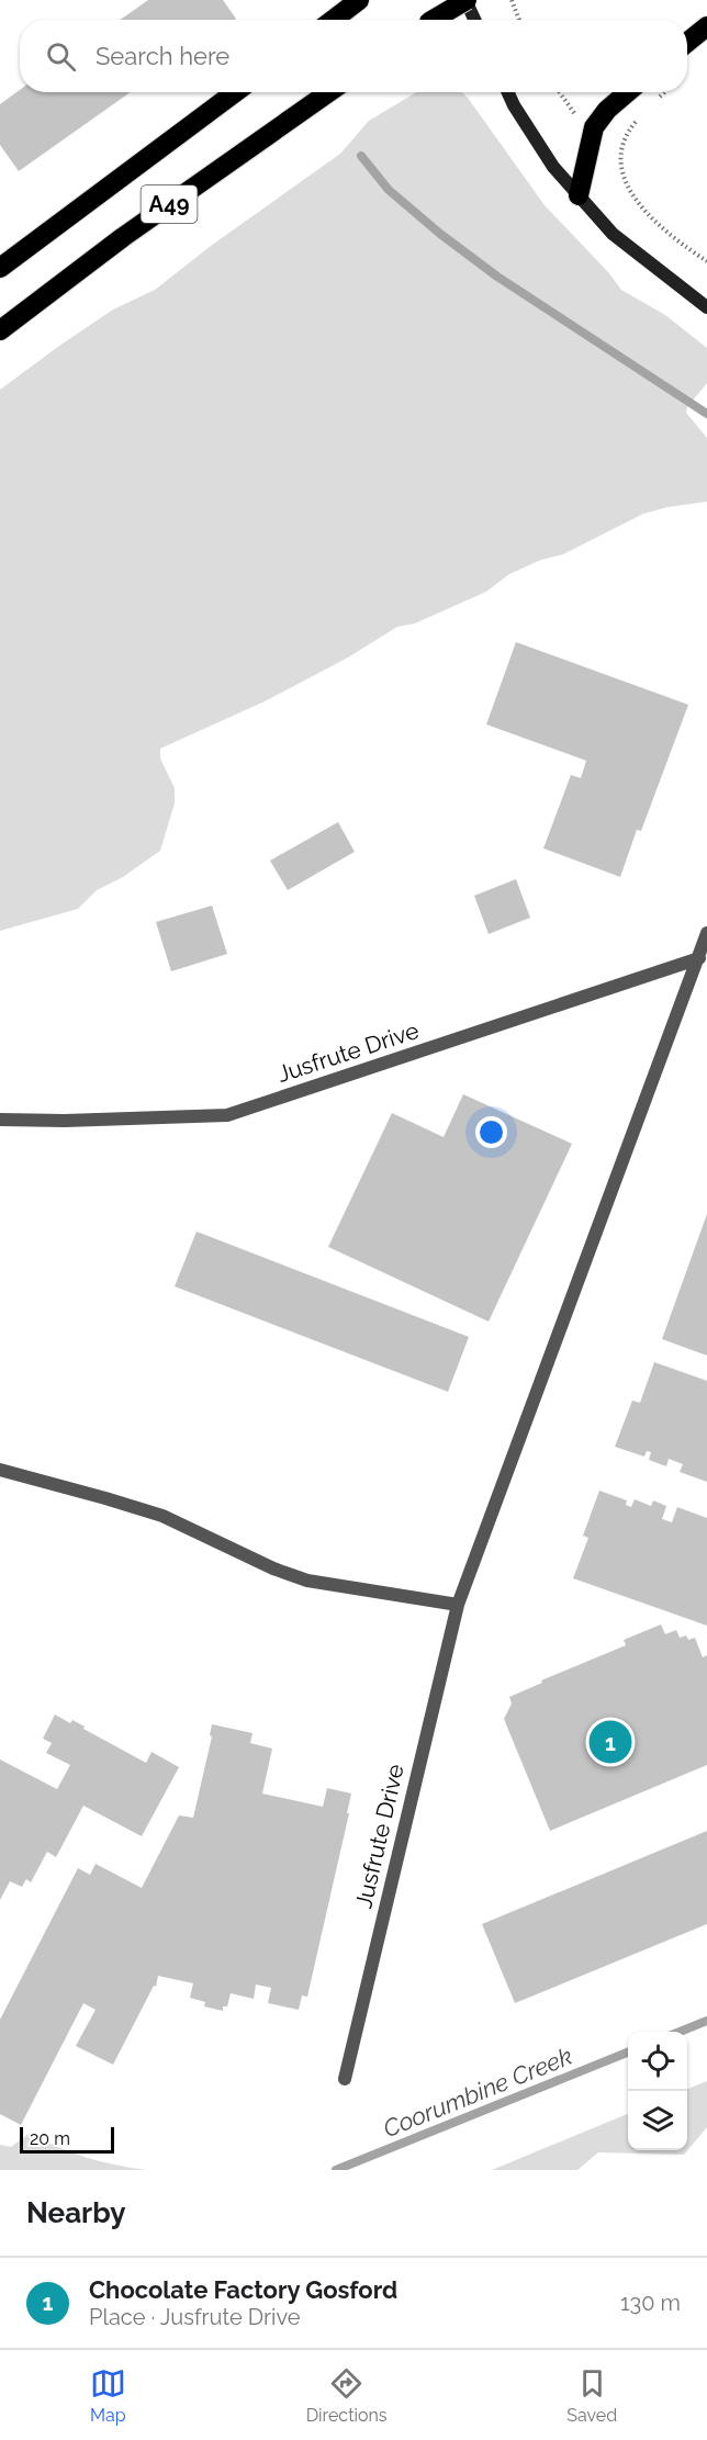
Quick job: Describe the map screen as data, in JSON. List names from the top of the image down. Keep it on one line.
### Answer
{"streets":{"highway":["A49"],"street":["Jusfrute Drive"]},"water":["Coorumbine Creek"],"scale_bar":"20 m","page":{"search":"Search here","pins":"1","scale":"20 m","heading":"Nearby","list":[{"mark":"1","name":"Chocolate Factory Gosford","note":"Place · Jusfrute Drive","value":"130 m"}],"nav":["Map","Directions","Saved"]}}
